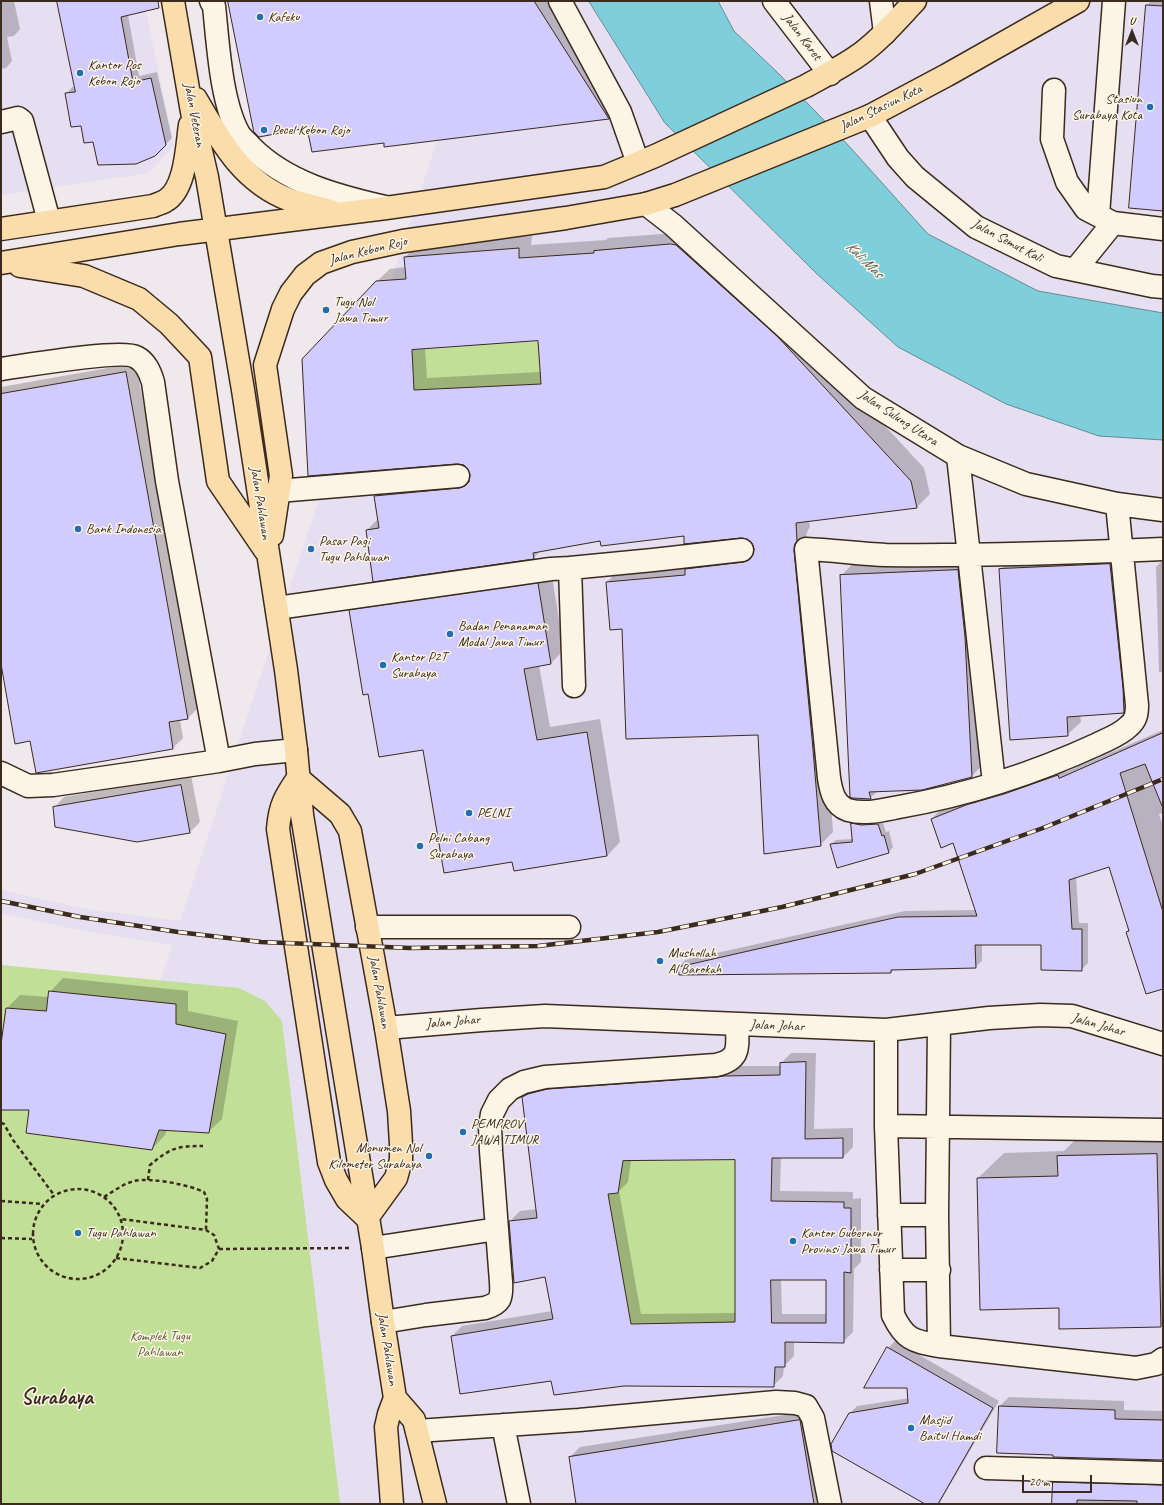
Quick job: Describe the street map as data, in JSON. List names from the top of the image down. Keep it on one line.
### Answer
{"streets":{"main road":["Jalan Stasiun Kota","Jalan Veteran","Jalan Kebon Rojo","Jalan Pahlawan"],"street":["Jalan Karet","Jalan Semut Kali","Jalan Sulung Utara","Jalan Johar"]},"crossings":[["Jalan Stasiun Kota","Jalan Semut Kali"],["Jalan Stasiun Kota","Jalan Kebon Rojo"],["Jalan Veteran","Jalan Pahlawan"],["Jalan Kebon Rojo","Jalan Sulung Utara"],["Jalan Kebon Rojo","Jalan Pahlawan"],["Jalan Pahlawan","Jalan Johar"]],"districts":["Surabaya"],"water":["Kali Mas"],"parks":["Komplek Tugu Pahlawan"],"places":["Kafeku","Kantor Pos Kebon Rojo","Stasiun Surabaya Kota","Pecel Kebon Rojo","Tugu Nol Jawa Timur","Bank Indonesia","Pasar Pagi Tugu Pahlawan","Badan Penanaman Modal Jawa Timur","Kantor P2T Surabaya","PELNI","Pelni Cabang Surabaya","Mushollah Al Barokah","PEMPROV JAWA TIMUR","Monumen Nol Kilometer Surabaya","Tugu Pahlawan","Kantor Gubernur Provinsi Jawa Timur","Masjid Baitul Hamdi"],"scale_bar":"20 m","north":"top"}
